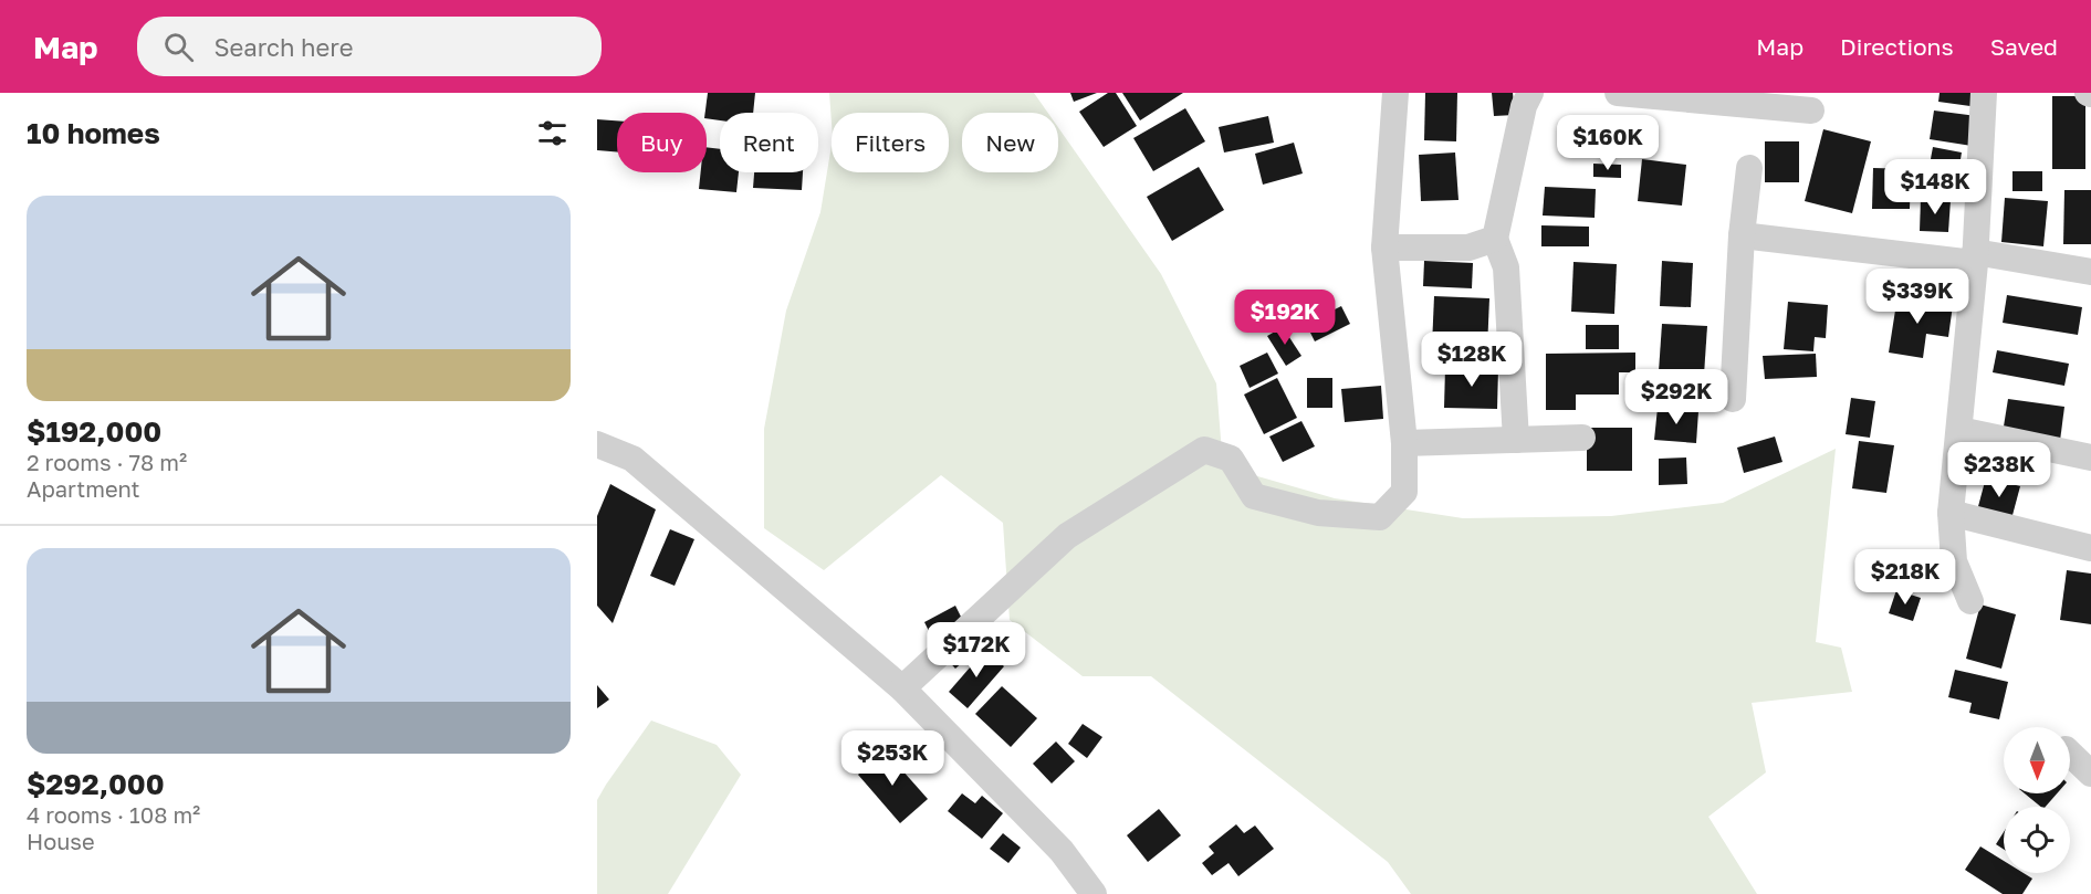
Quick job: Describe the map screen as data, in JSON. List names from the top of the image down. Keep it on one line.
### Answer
{"north":"bottom","page":{"header":"Map","search":"Search here","nav":["Map","Directions","Saved"],"heading":"10 homes","chip":["Buy","Rent","Filters","New"],"price":["$160K","$148K","$339K","$192K","$128K","$292K","$238K","$218K","$172K","$253K"],"list":[{"name":"$192,000","note":"2 rooms · 78 m² · Apartment"},{"name":"$292,000","note":"4 rooms · 108 m² · House"}]}}
